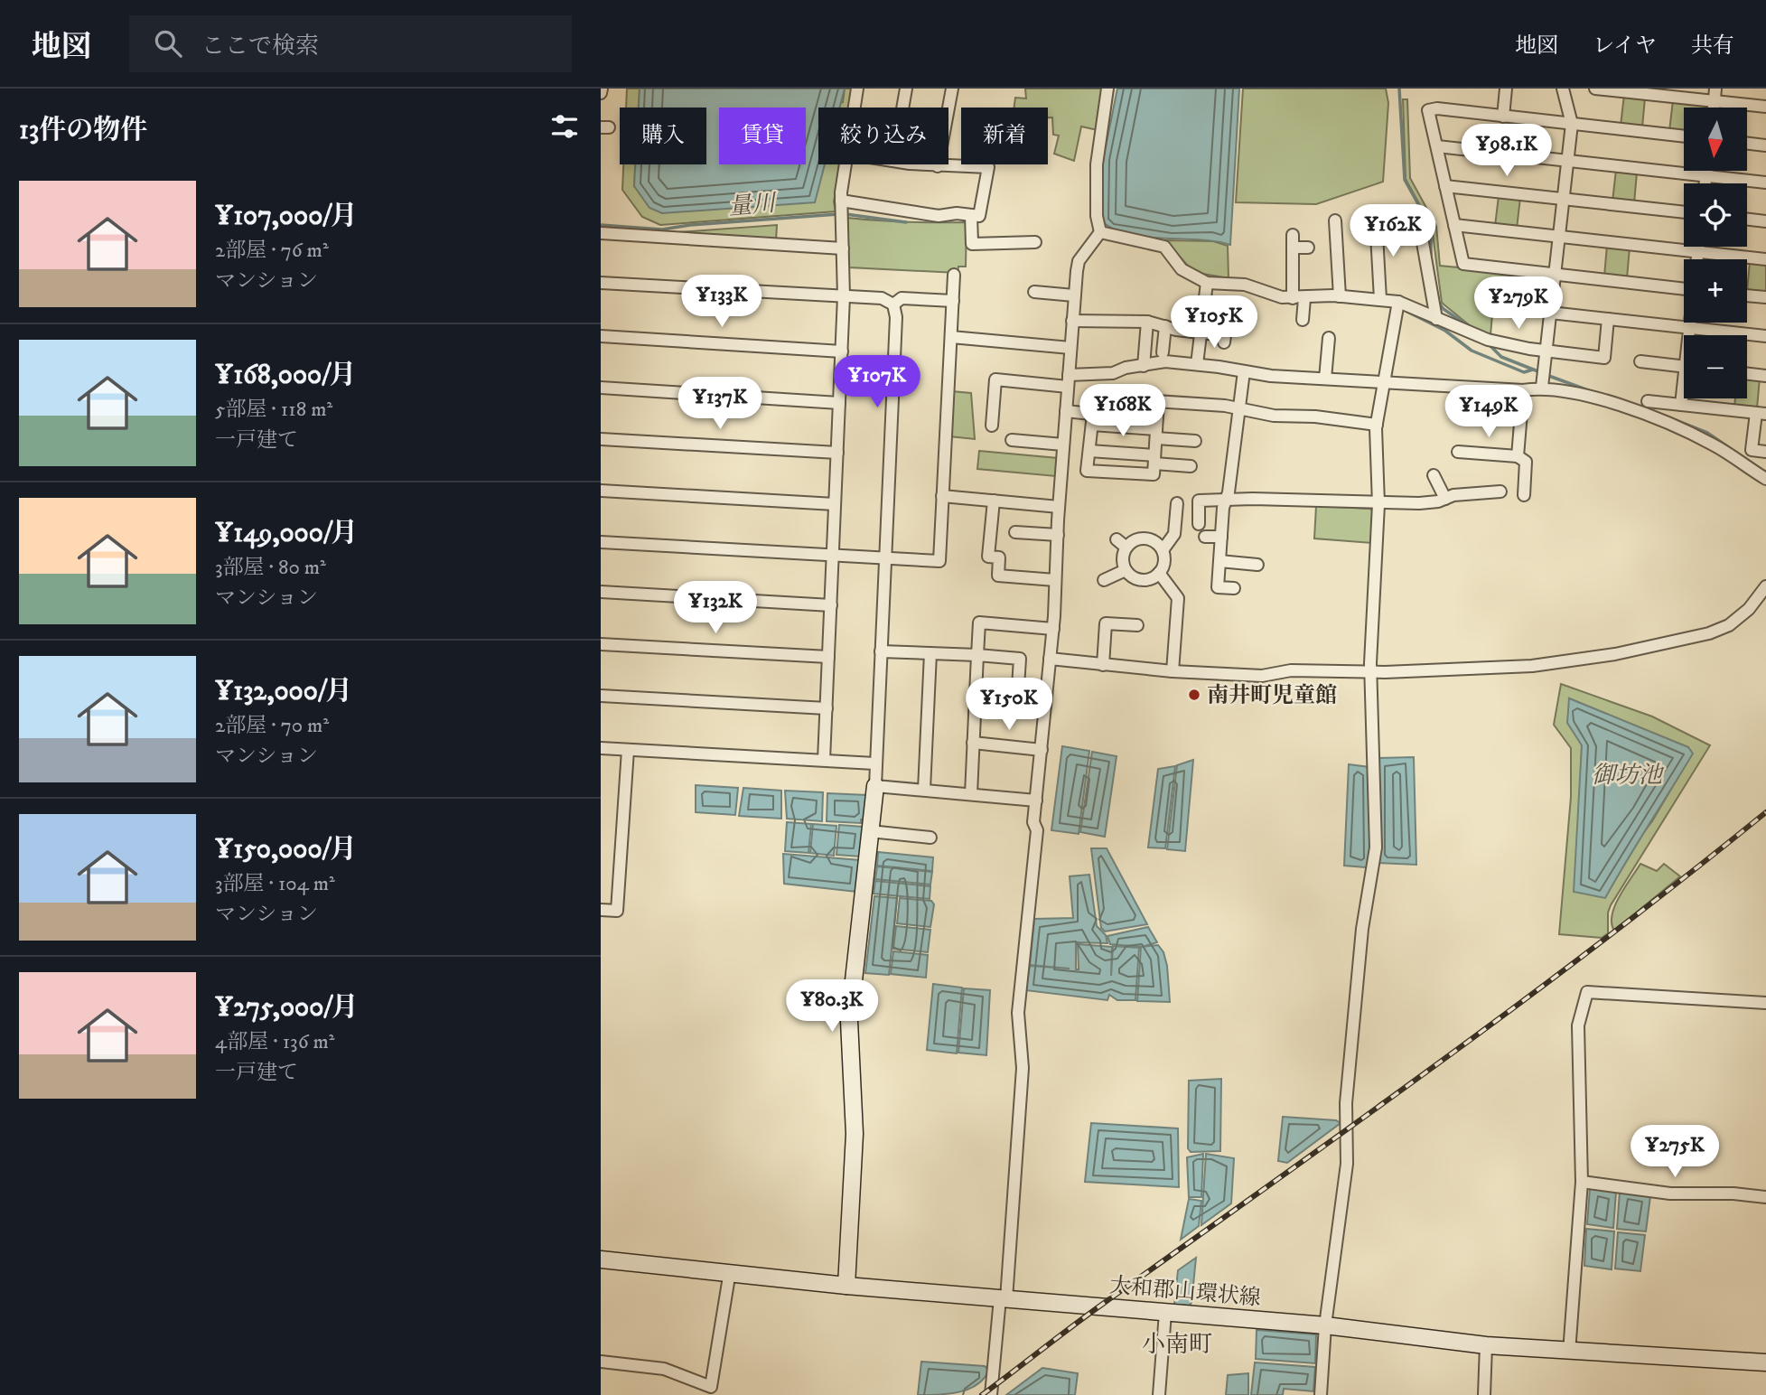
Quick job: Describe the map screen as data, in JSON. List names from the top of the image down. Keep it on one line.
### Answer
{"streets":{"main road":["大和郡山環状線"]},"districts":["小南町"],"water":["量川","御坊池"],"places":["南井町児童館"],"north":"bottom","page":{"header":"地図","search":"ここで検索","nav":["地図","レイヤ","共有"],"heading":"13件の物件","map_buttons":["+","−"],"chip":["購入","賃貸","絞り込み","新着"],"price":["¥98.1K","¥162K","¥133K","¥279K","¥105K","¥107K","¥137K","¥168K","¥149K","¥132K","¥150K","¥80.3K","¥275K"],"list":[{"name":"¥107,000/月","note":"2部屋 · 76 m² · マンション"},{"name":"¥168,000/月","note":"5部屋 · 118 m² · 一戸建て"},{"name":"¥149,000/月","note":"3部屋 · 80 m² · マンション"},{"name":"¥132,000/月","note":"2部屋 · 70 m² · マンション"},{"name":"¥150,000/月","note":"3部屋 · 104 m² · マンション"},{"name":"¥275,000/月","note":"4部屋 · 136 m² · 一戸建て"}]}}
